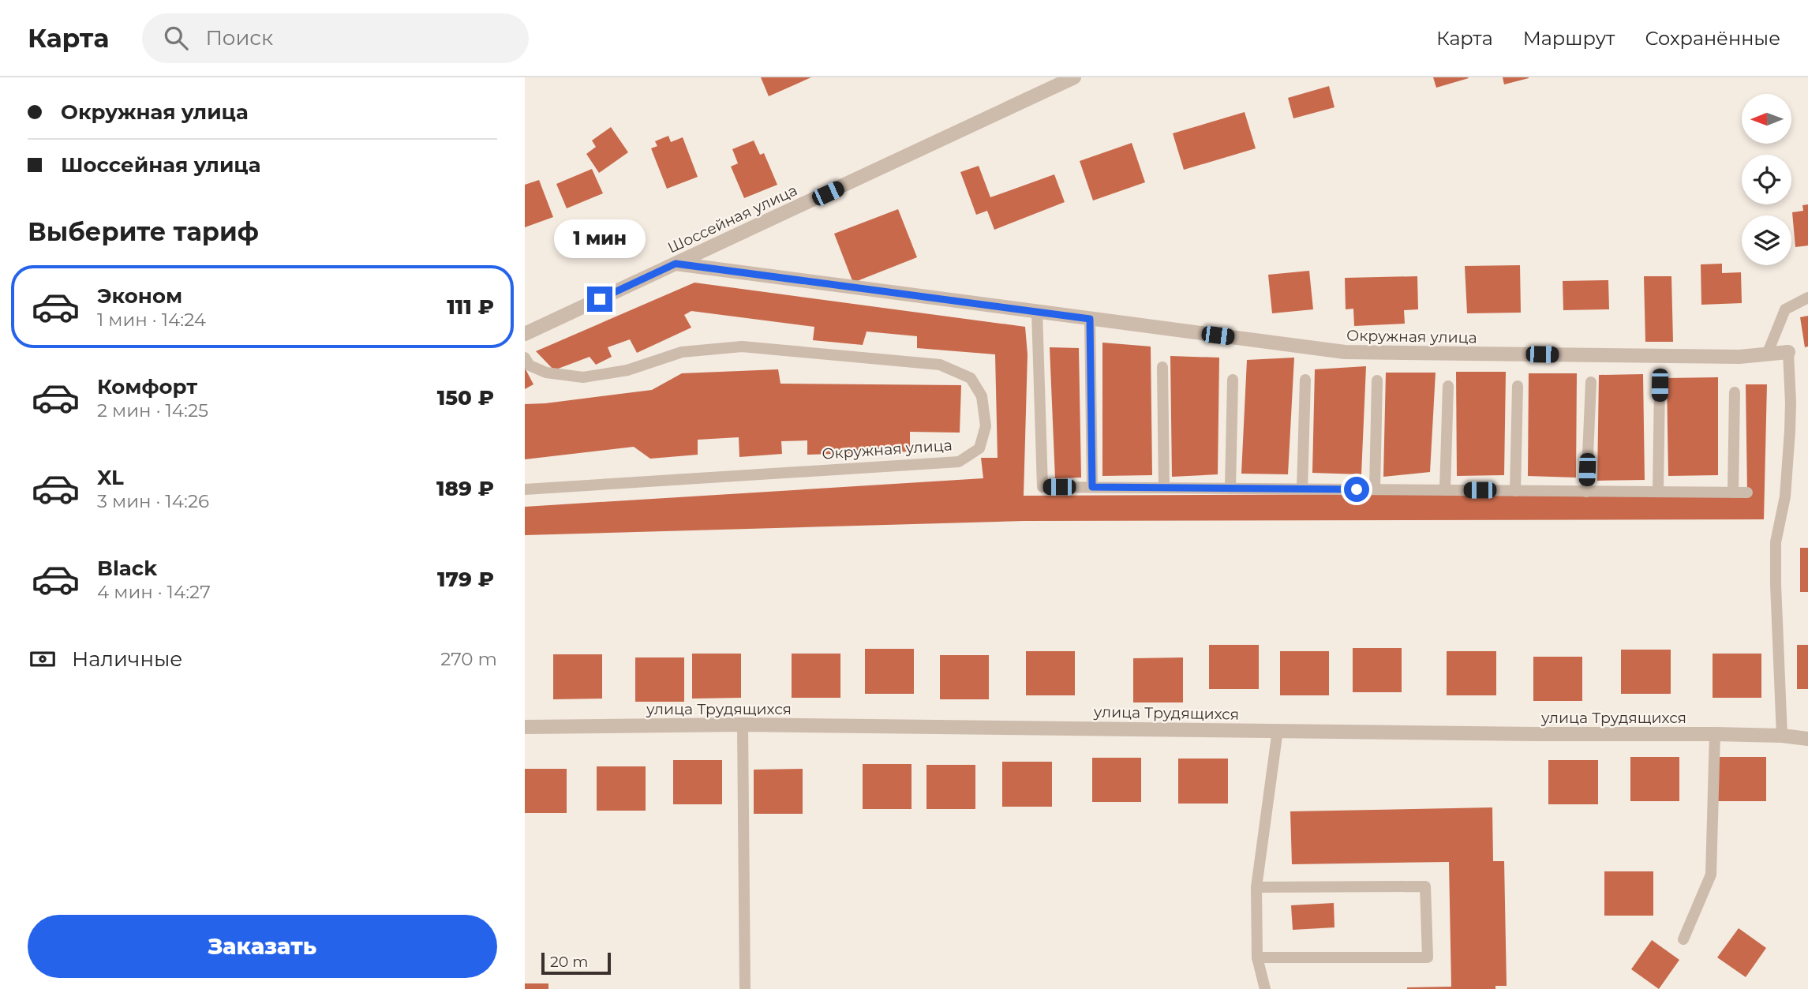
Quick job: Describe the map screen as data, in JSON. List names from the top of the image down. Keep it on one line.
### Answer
{"streets":{"street":["Шоссейная улица","Окружная улица","улица Трудящихся"]},"crossings":[["Шоссейная улица","Окружная улица"]],"scale_bar":"20 m","north":"left","page":{"header":"Карта","search":"Поиск","nav":["Карта","Маршрут","Сохранённые"],"banner":["Окружная улица","Шоссейная улица"],"heading":"Выберите тариф","bubble":"1 мин","list":[{"name":"Эконом","note":"1 мин · 14:24","value":"111 ₽"},{"name":"Комфорт","note":"2 мин · 14:25","value":"150 ₽"},{"name":"XL","note":"3 мин · 14:26","value":"189 ₽"},{"name":"Black","note":"4 мин · 14:27","value":"179 ₽"}],"pay":["Наличные","270 m"],"buttons":"Заказать","scale":"20 m"}}
